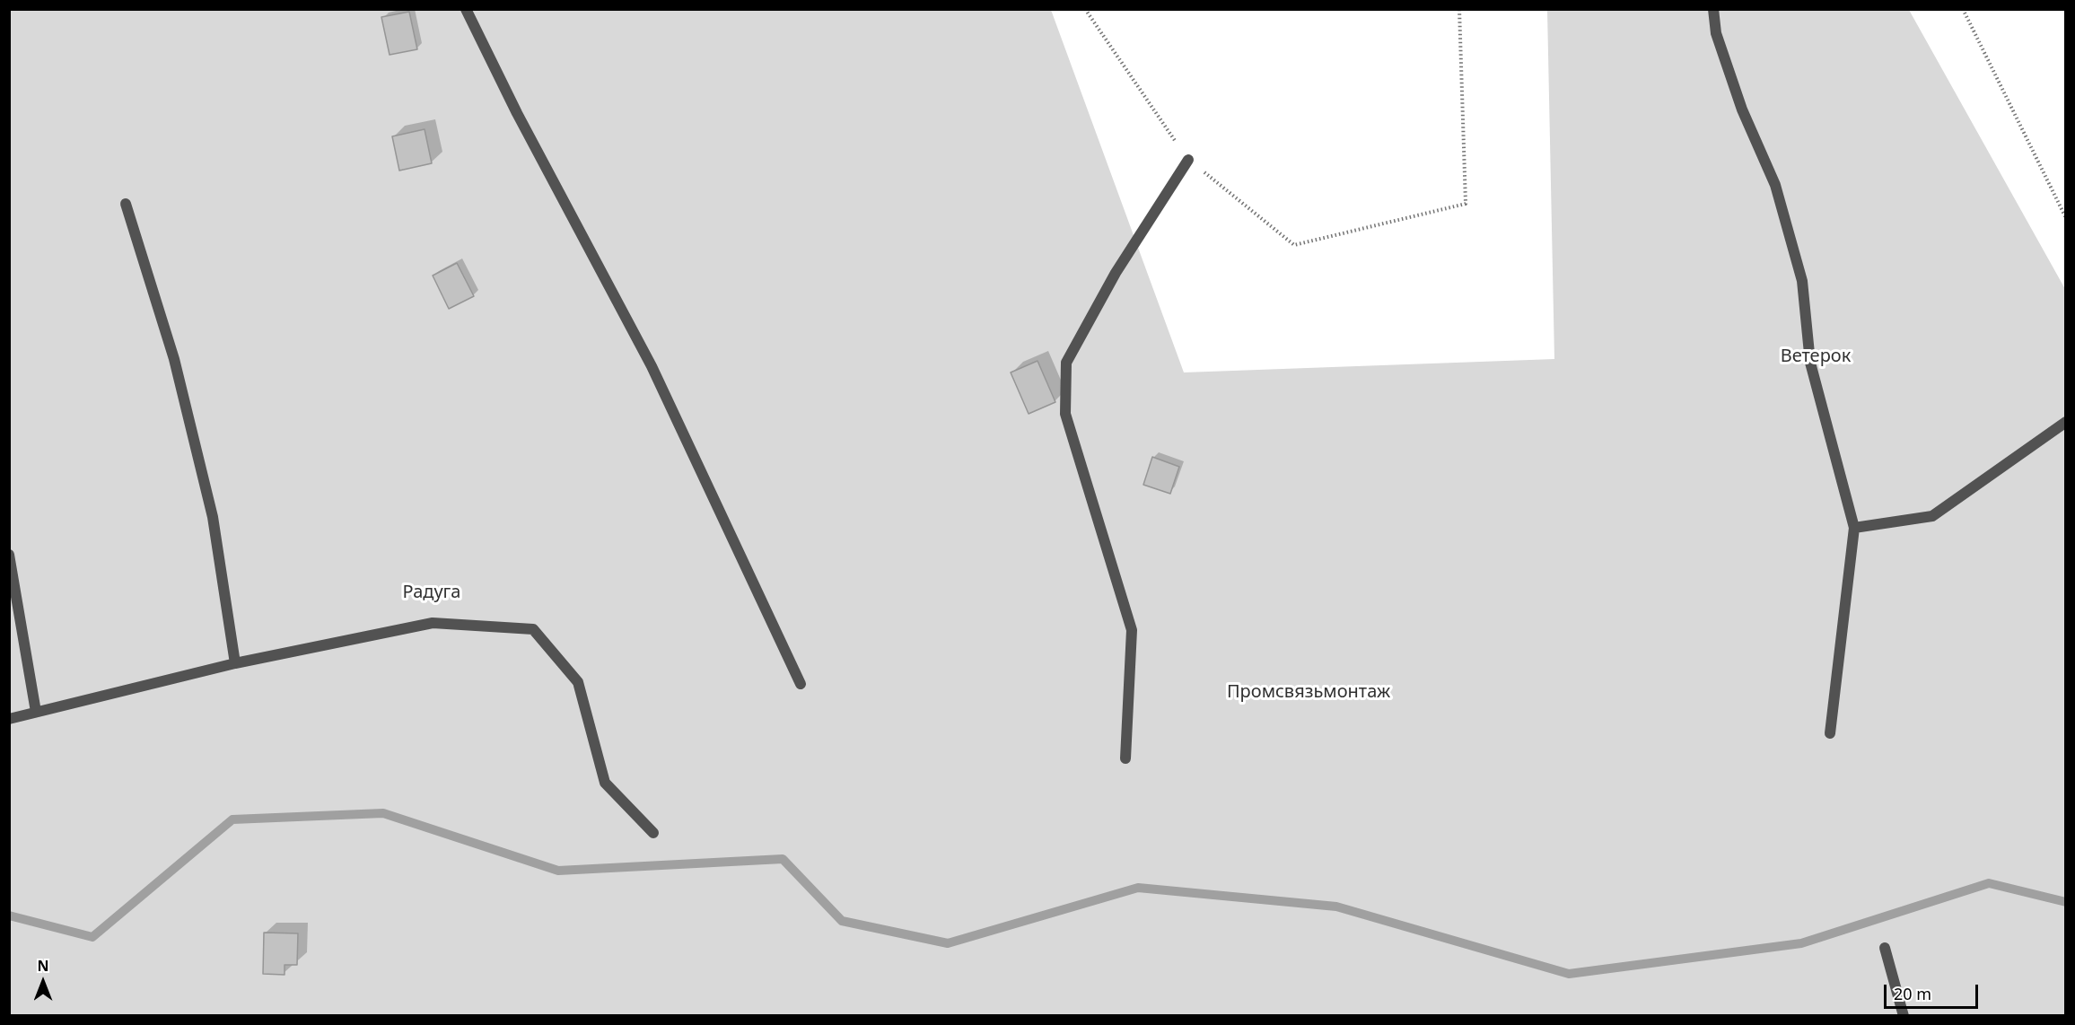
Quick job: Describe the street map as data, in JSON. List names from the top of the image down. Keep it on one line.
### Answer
{"parks":["Ветерок","Радуга","Промсвязьмонтаж"],"scale_bar":"20 m","north":"top"}
